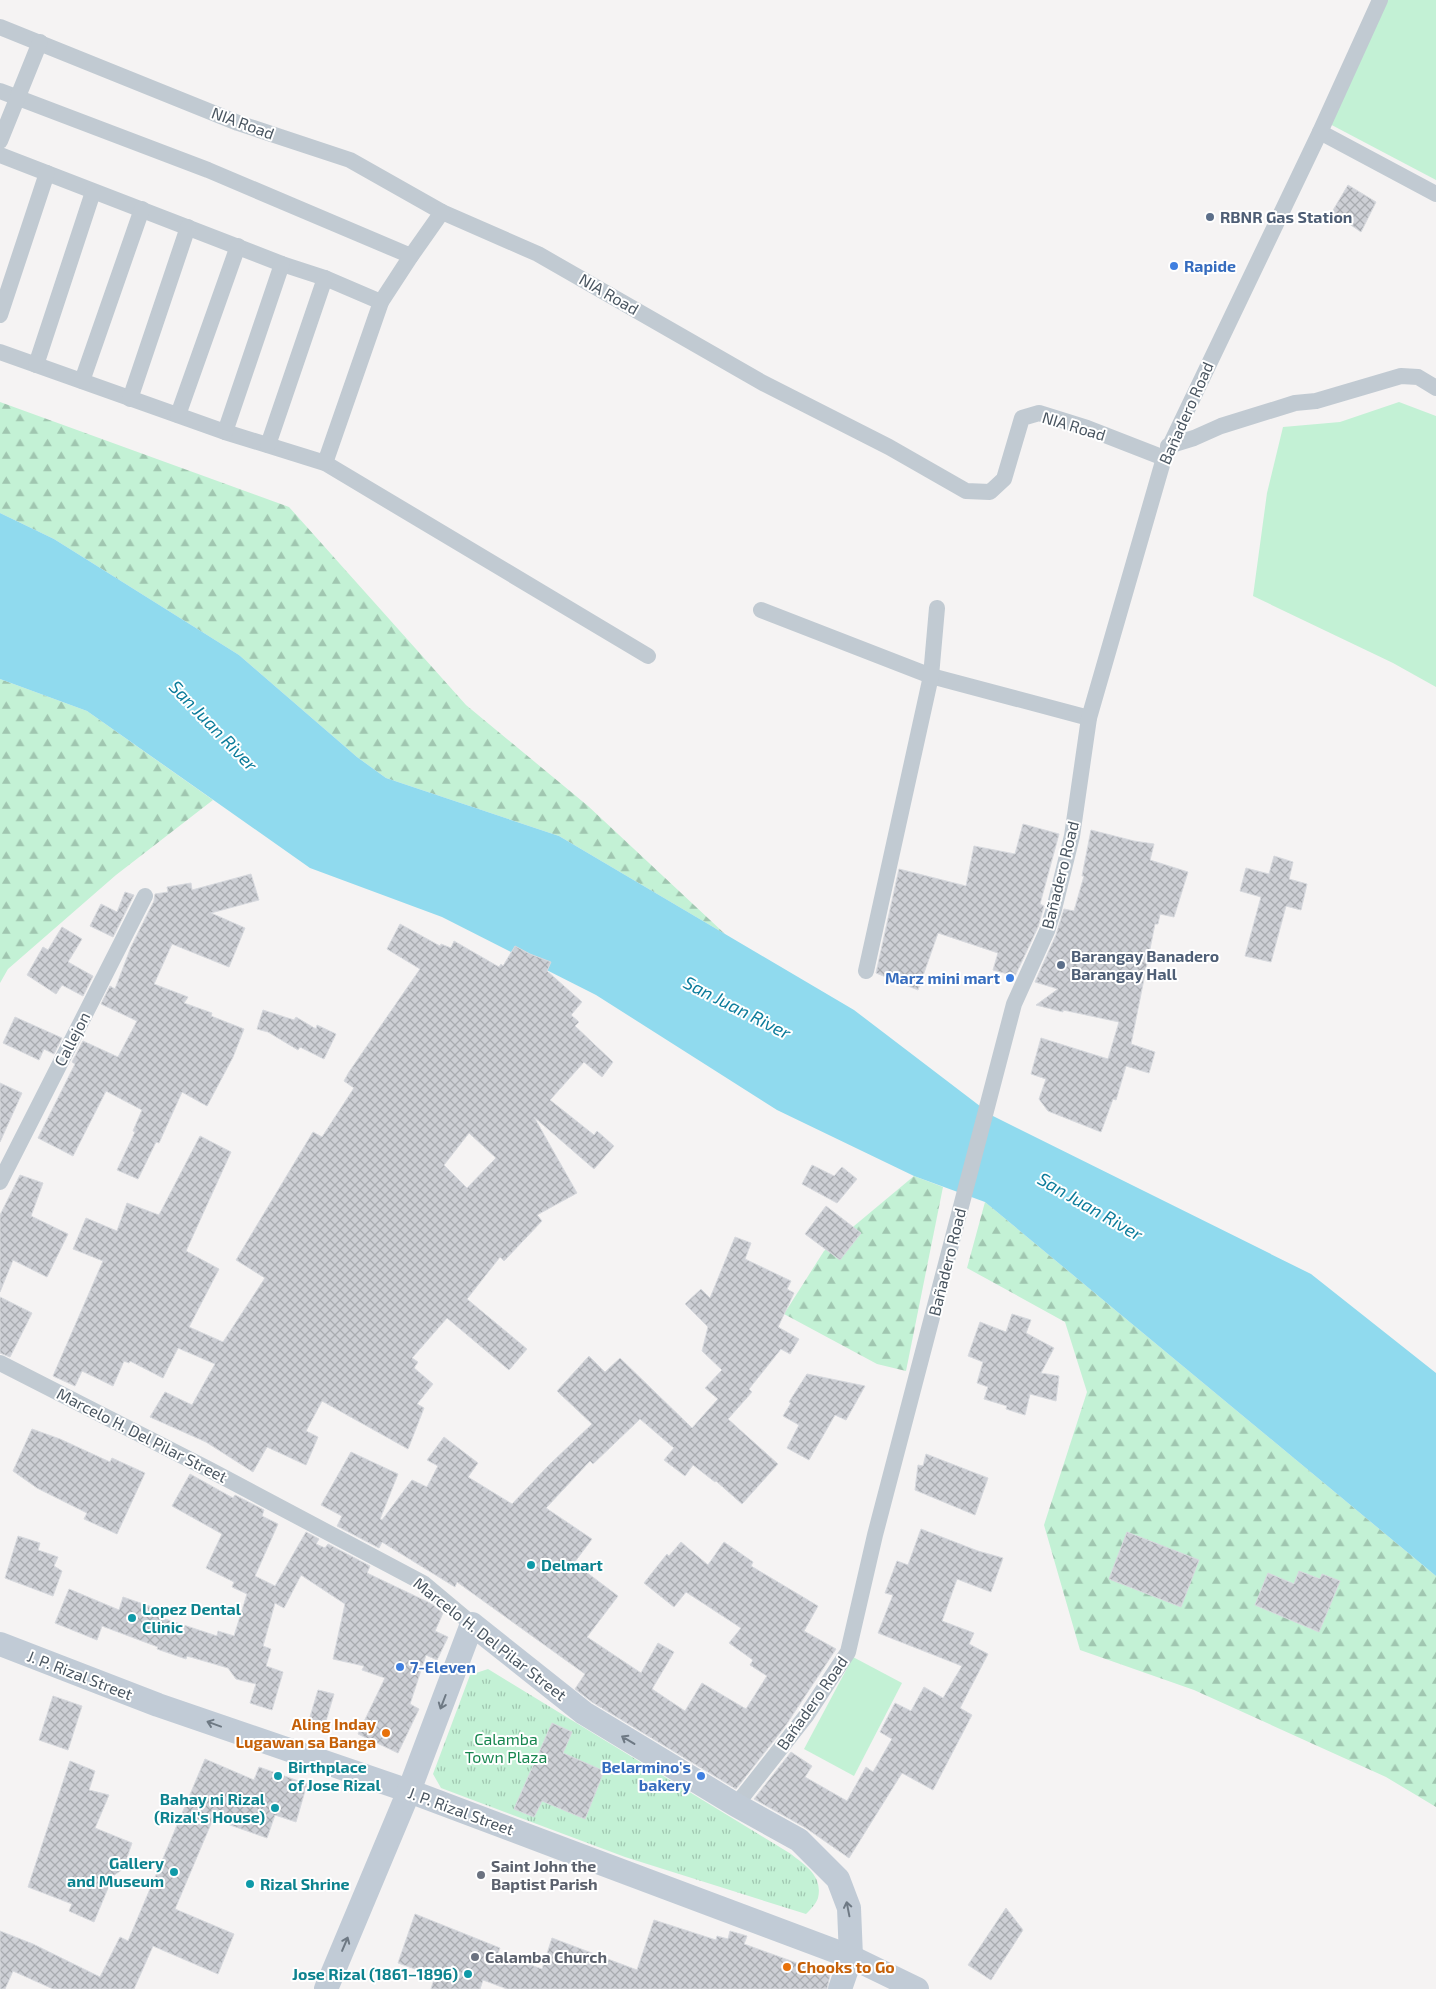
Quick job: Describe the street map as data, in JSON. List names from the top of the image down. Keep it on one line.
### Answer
{"streets":{"main road":["Marcelo H. Del Pilar Street","J. P. Rizal Street"],"street":["NIA Road","Bañadero Road","Callejon"]},"crossings":[["NIA Road","Bañadero Road"],["Bañadero Road","Marcelo H. Del Pilar Street"],["Marcelo H. Del Pilar Street","J. P. Rizal Street"]],"one_way":["Marcelo H. Del Pilar Street","J. P. Rizal Street"],"water":["San Juan River"],"parks":["Calamba Town Plaza"],"places":["RBNR Gas Station","Rapide","Barangay Banadero Barangay Hall","Marz mini mart","Delmart","Lopez Dental Clinic","7-Eleven","Aling Inday Lugawan sa Banga","Birthplace of Jose Rizal","Belarmino's bakery","Bahay ni Rizal (Rizal's House)","Gallery and Museum","Saint John the Baptist Parish","Rizal Shrine","Calamba Church","Chooks to Go","Jose Rizal (1861–1896)"]}
